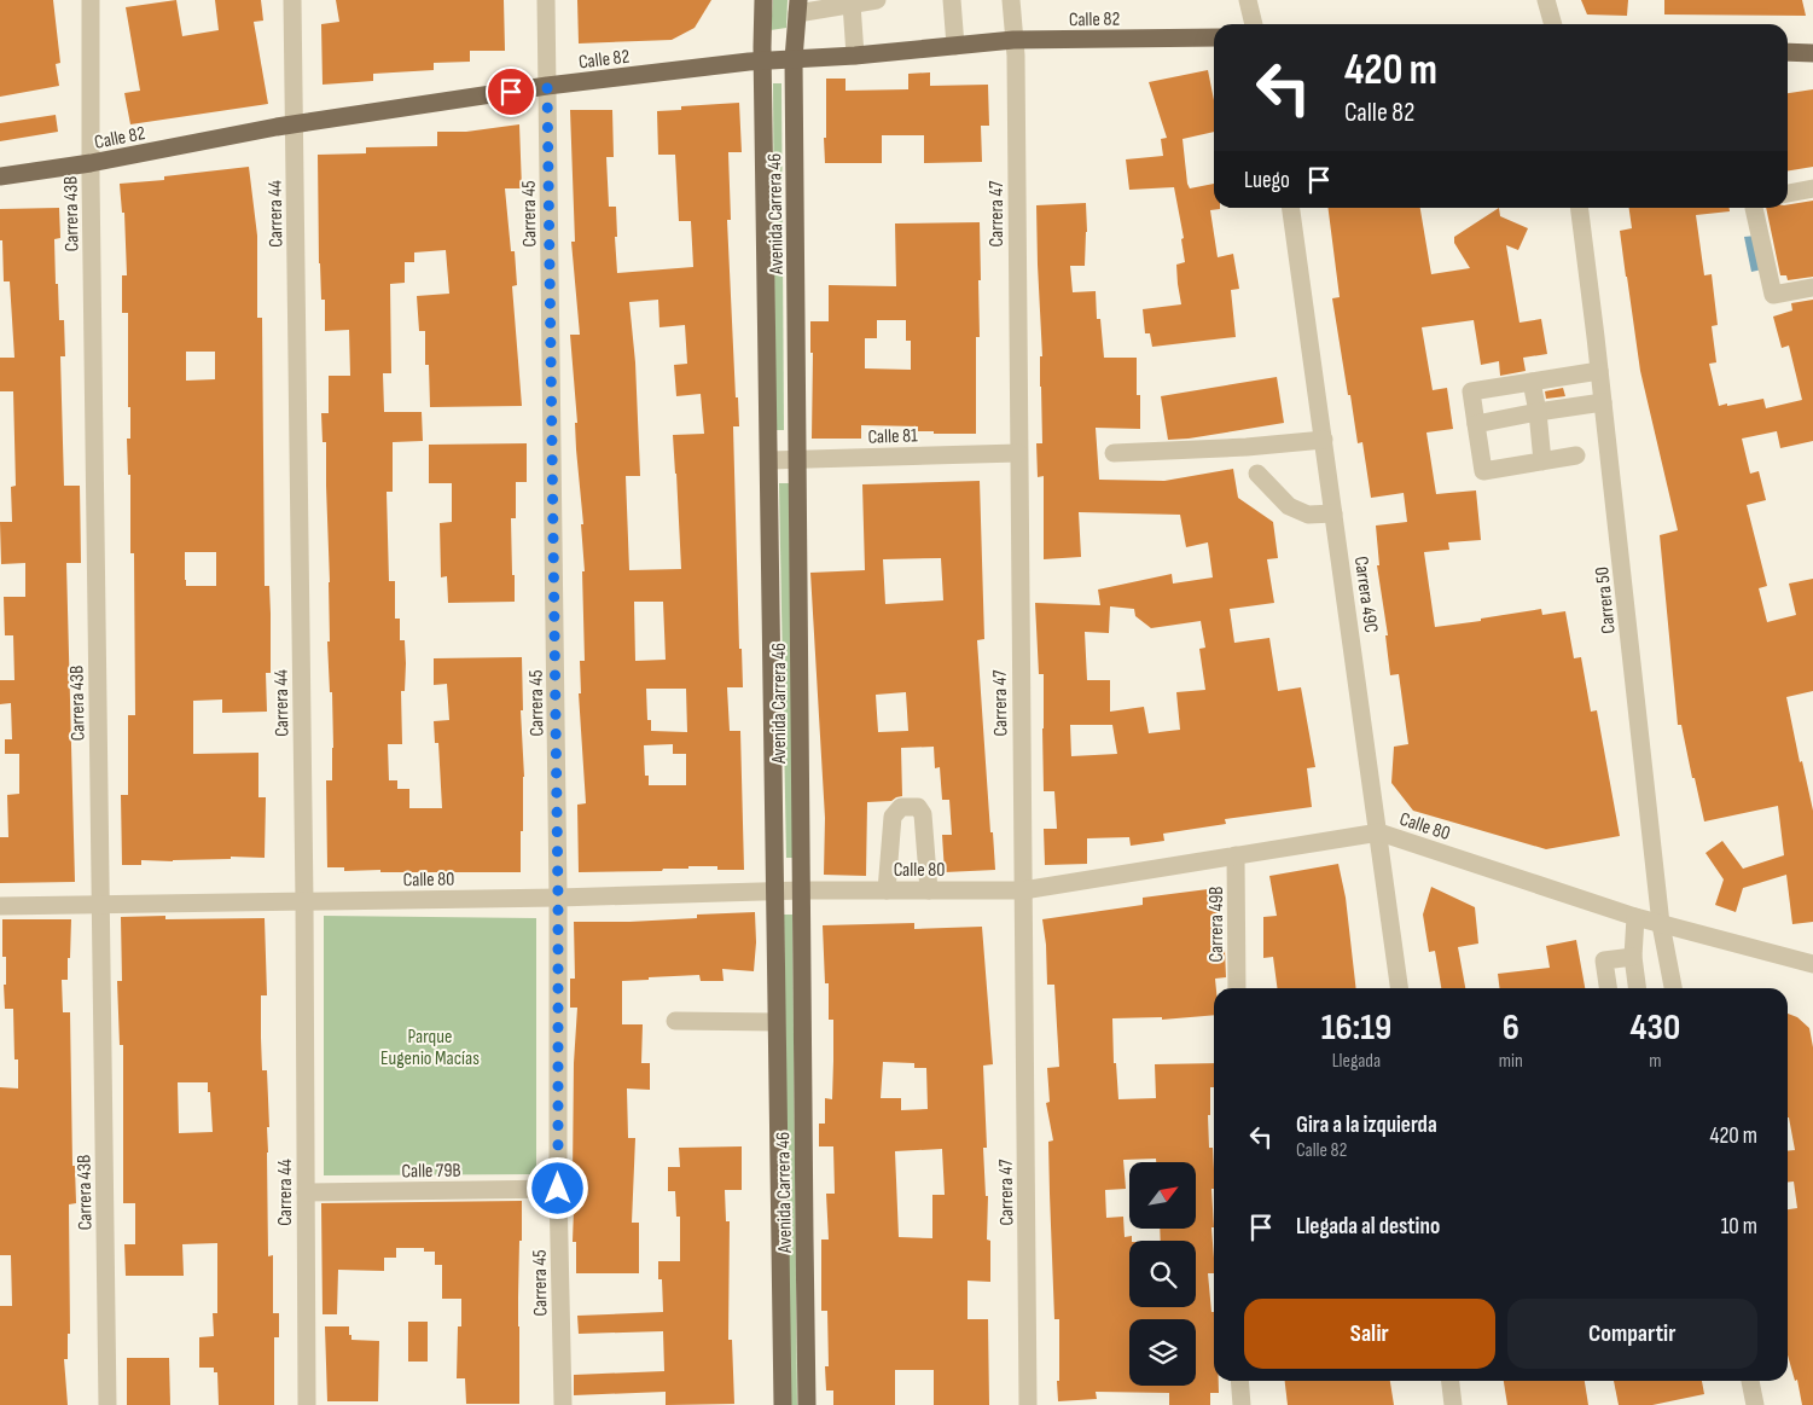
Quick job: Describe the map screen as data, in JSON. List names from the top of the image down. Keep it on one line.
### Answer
{"streets":{"main road":["Calle 82","Avenida Carrera 46"],"street":["Carrera 43B","Carrera 44","Carrera 45","Carrera 47","Calle 81","Carrera 49C","Carrera 50","Calle 80","Carrera 49B","Calle 79B"]},"crossings":[["Calle 82","Carrera 43B"],["Calle 82","Carrera 44"],["Calle 82","Carrera 45"],["Calle 82","Avenida Carrera 46"],["Calle 82","Carrera 47"],["Carrera 43B","Calle 80"],["Carrera 44","Calle 80"],["Carrera 44","Calle 79B"],["Carrera 45","Calle 80"],["Carrera 45","Calle 79B"],["Avenida Carrera 46","Calle 81"],["Avenida Carrera 46","Calle 80"],["Carrera 47","Calle 81"],["Carrera 47","Calle 80"],["Carrera 49C","Calle 80"],["Carrera 50","Calle 80"],["Calle 80","Carrera 49B"]],"parks":["Parque Eugenio Macías"],"north":"top right","page":{"turn":["420 m","Calle 82"],"then":"Luego","eta":["16:19","Llegada","6","min","430","m"],"list":[{"name":"Gira a la izquierda","note":"Calle 82","value":"420 m"},{"name":"Llegada al destino","value":"10 m"}],"buttons":["Salir","Compartir"]}}
